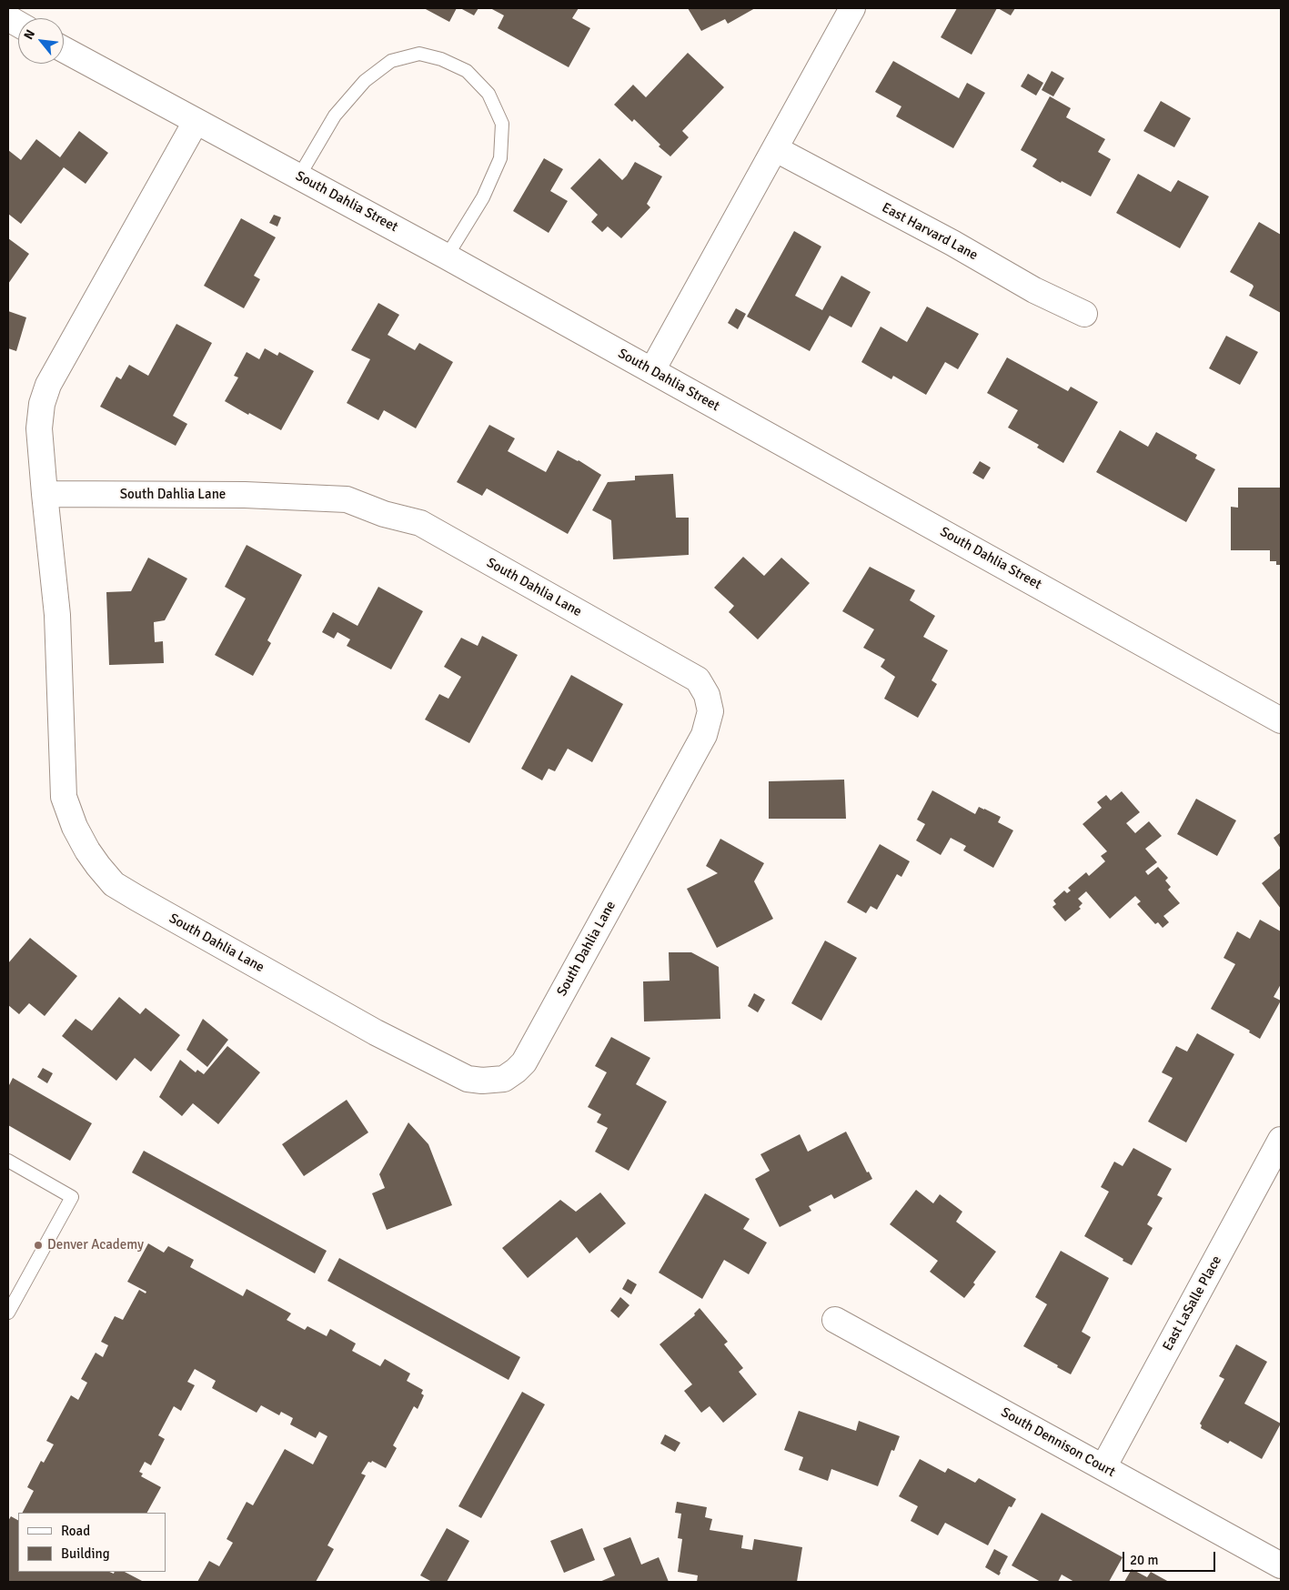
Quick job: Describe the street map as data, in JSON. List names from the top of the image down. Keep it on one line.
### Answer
{"streets":{"street":["South Dahlia Street","East Harvard Lane","South Dahlia Lane","East LaSalle Place","South Dennison Court"]},"crossings":[["South Dahlia Street","South Dahlia Lane"],["East LaSalle Place","South Dennison Court"]],"places":["Denver Academy"],"legend":["Road","Building"],"scale_bar":"20 m","north":"top left"}
